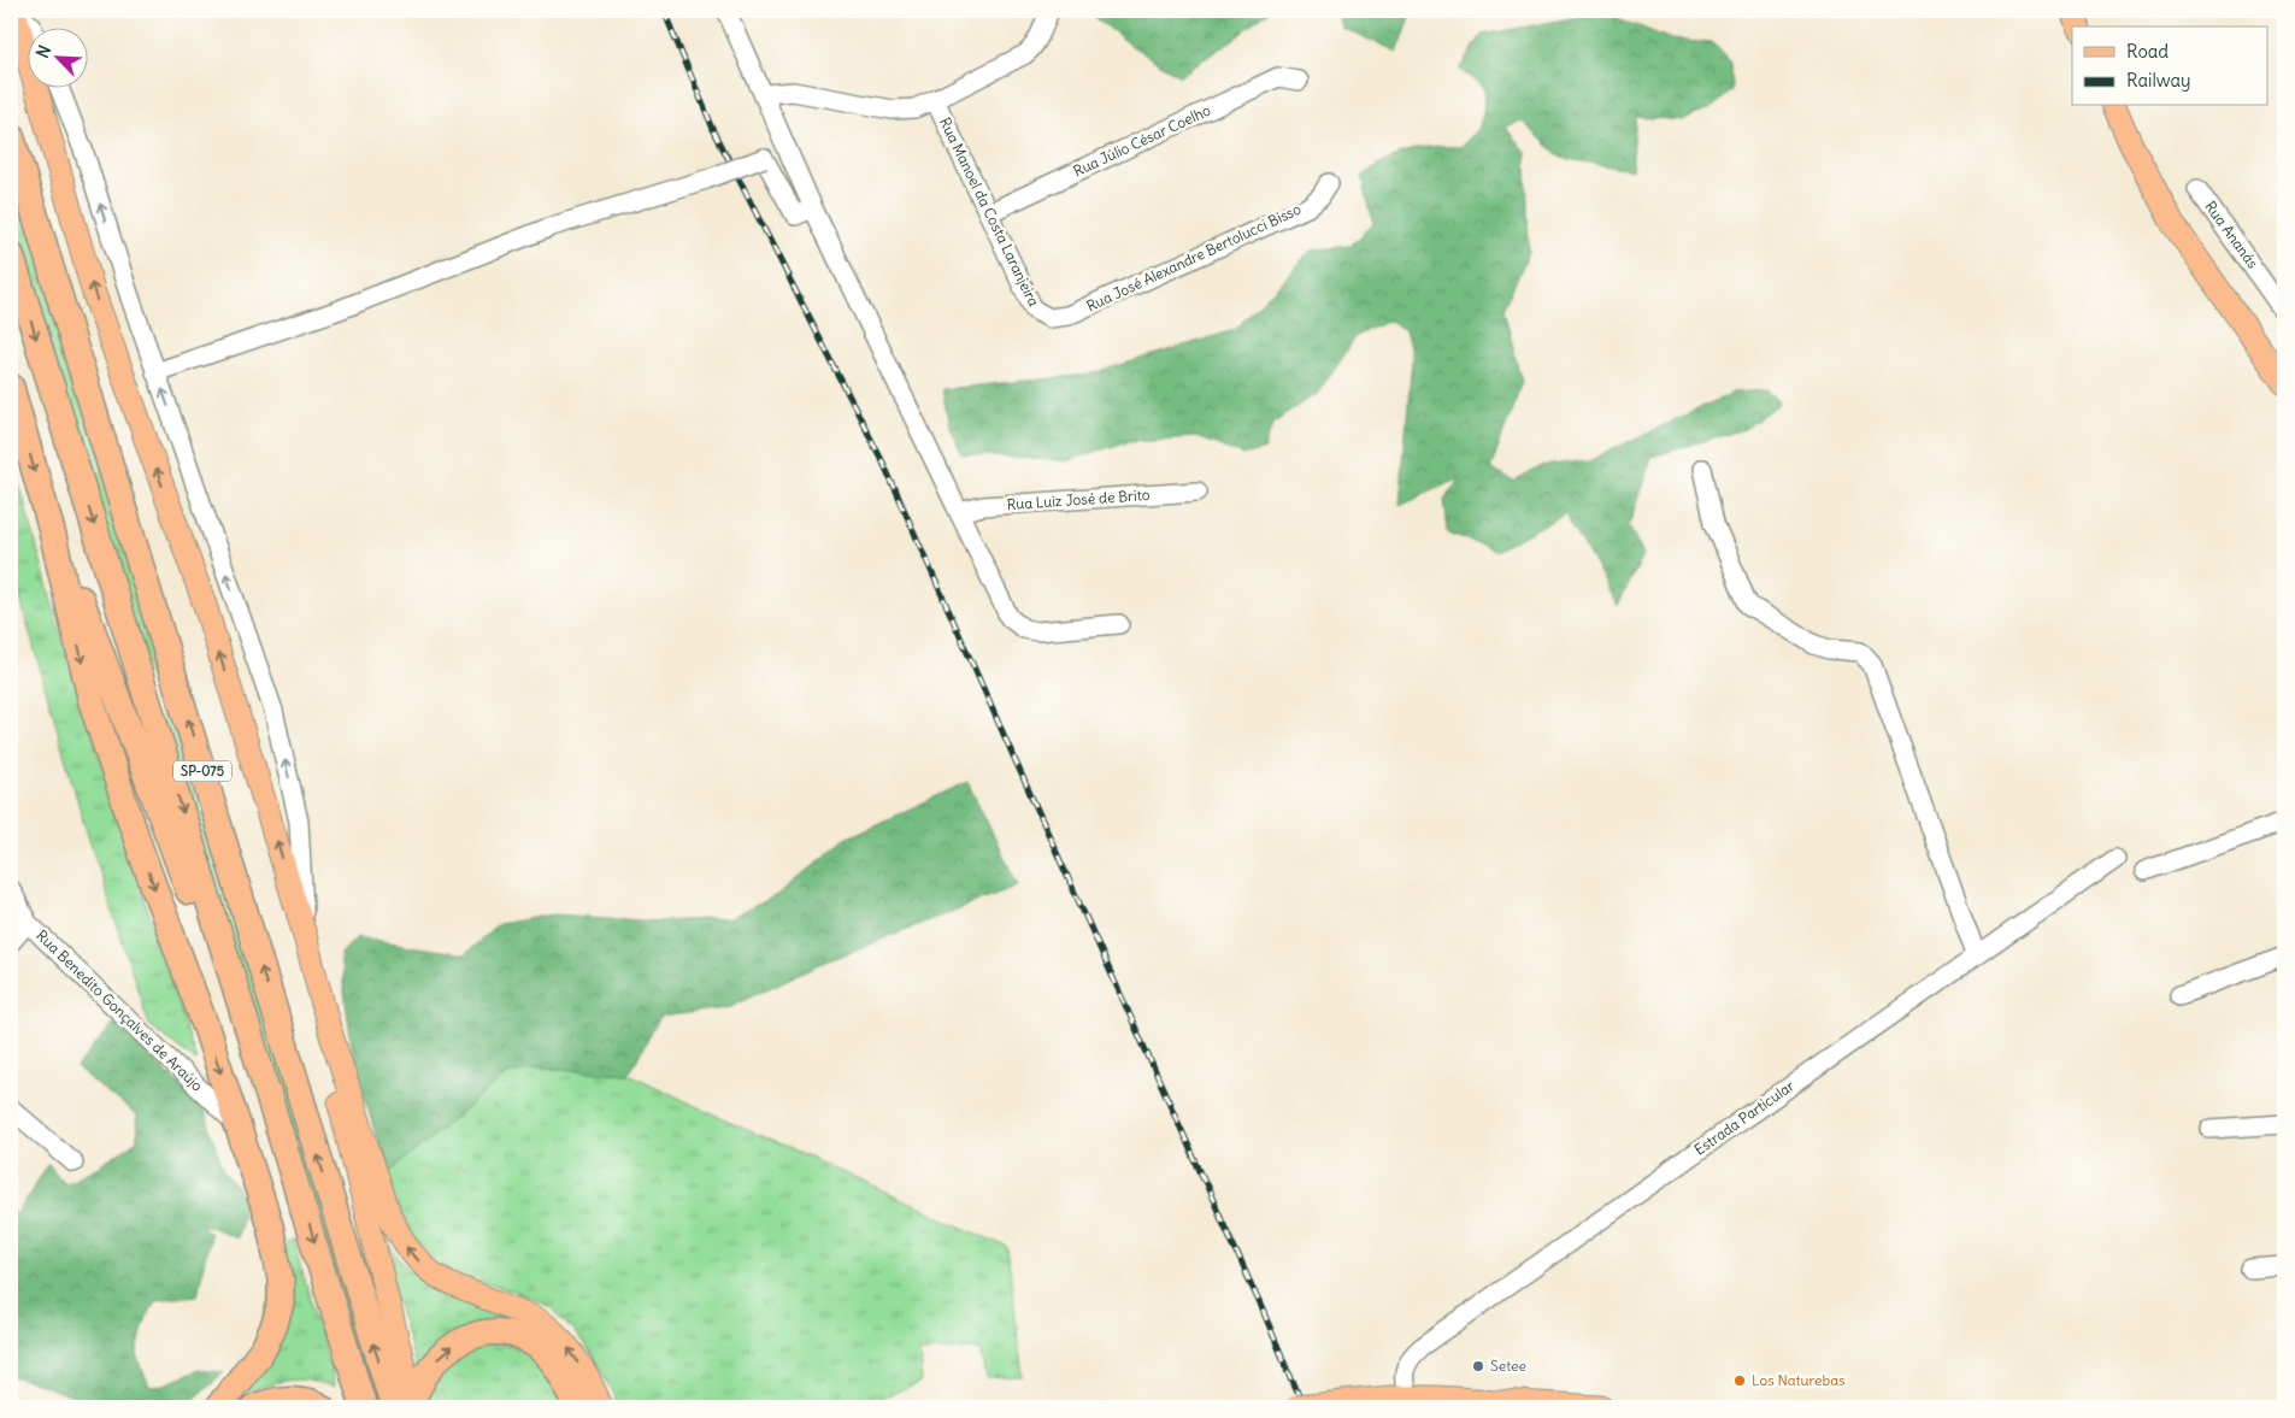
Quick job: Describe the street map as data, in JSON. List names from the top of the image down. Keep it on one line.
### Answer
{"streets":{"highway":["SP-075"],"street":["Rua Júlio César Coelho","Rua Manoel da Costa Laranjeira","Rua Ananás","Rua José Alexandre Bertolucci Bisso","Rua Luiz José de Brito","Rua Benedito Gonçalves de Araújo","Estrada Particular"]},"crossings":[["Rua Júlio César Coelho","Rua Manoel da Costa Laranjeira"],["Rua Manoel da Costa Laranjeira","Rua José Alexandre Bertolucci Bisso"]],"places":["Setee","Los Naturebas"],"legend":["Road","Railway"],"north":"top left"}
